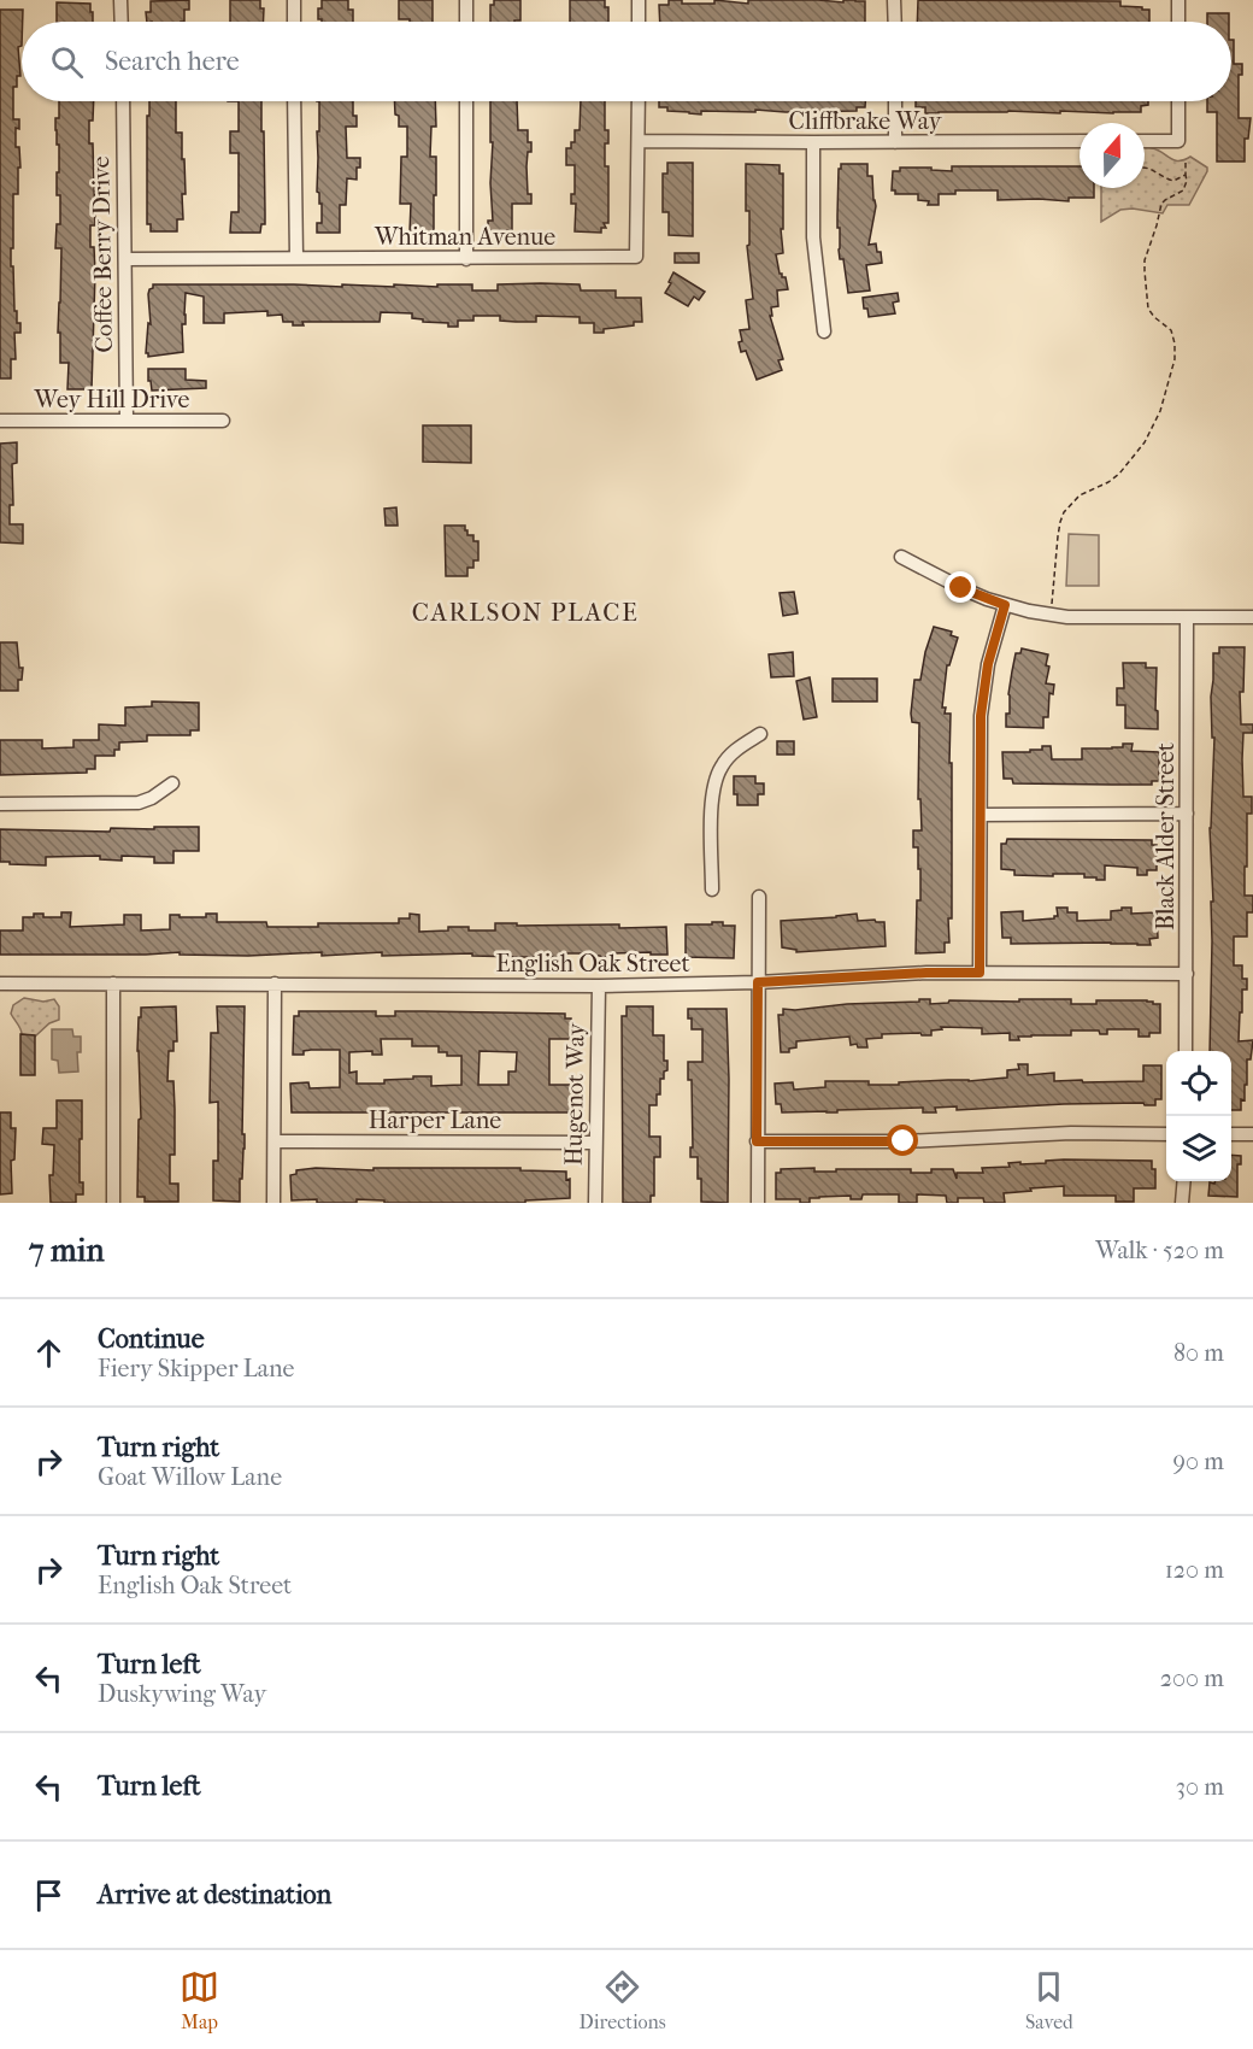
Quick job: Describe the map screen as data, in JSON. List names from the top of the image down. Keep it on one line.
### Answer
{"streets":{"street":["Cliffbrake Way","Whitman Avenue","Coffee Berry Drive","Wey Hill Drive","Black Alder Street","English Oak Street","Hugenot Way","Harper Lane"]},"crossings":[["Cliffbrake Way","Whitman Avenue"],["Whitman Avenue","Coffee Berry Drive"],["Coffee Berry Drive","Wey Hill Drive"],["Black Alder Street","English Oak Street"],["English Oak Street","Hugenot Way"],["Hugenot Way","Harper Lane"]],"districts":["CARLSON PLACE"],"north":"top","page":{"search":"Search here","heading":["7 min","Walk · 520 m"],"list":[["Continue","Fiery Skipper Lane","80 m"],["Turn right","Goat Willow Lane","90 m"],["Turn right","English Oak Street","120 m"],["Turn left","Duskywing Way","200 m"],["Turn left","30 m"],"Arrive at destination"],"nav":["Map","Directions","Saved"]}}
